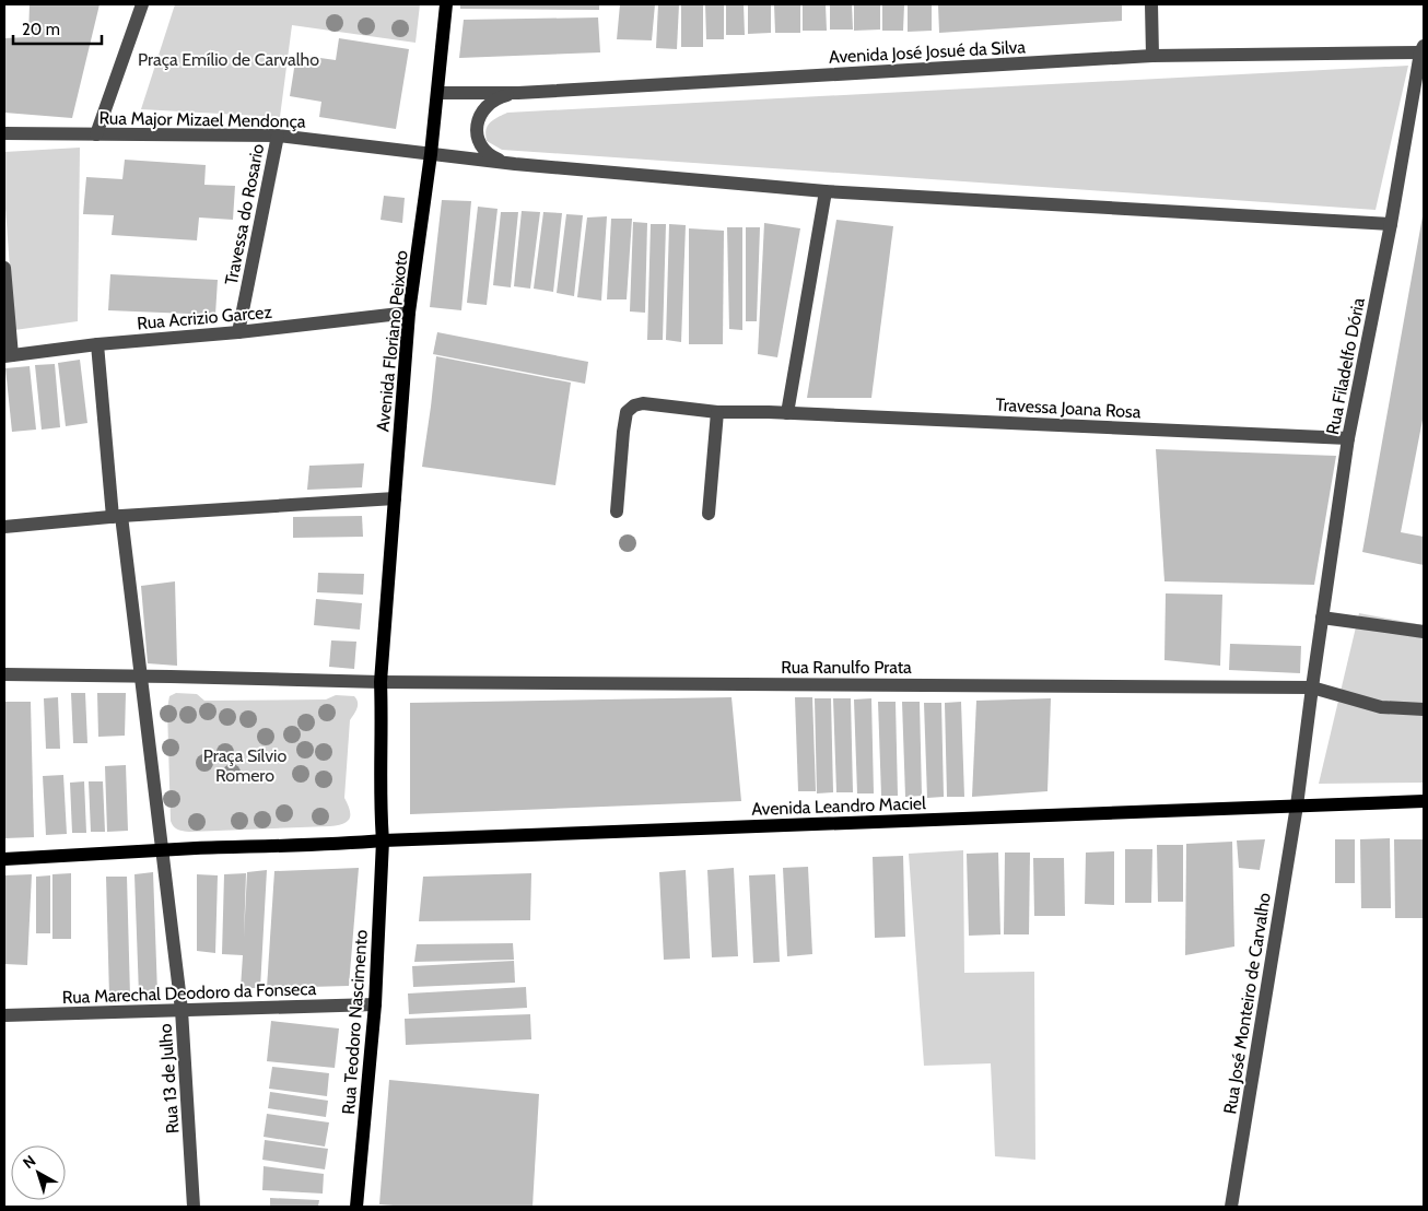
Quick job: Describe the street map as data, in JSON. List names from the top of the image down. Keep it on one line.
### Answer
{"streets":{"main road":["Avenida Floriano Peixoto","Avenida Leandro Maciel","Rua Teodoro Nascimento"],"street":["Avenida José Josué da Silva","Rua Major Mizael Mendonça","Travessa do Rosario","Rua Acrizio Garcez","Rua Filadelfo Dória","Travessa Joana Rosa","Rua Ranulfo Prata","Rua Marechal Deodoro da Fonseca","Rua José Monteiro de Carvalho","Rua 13 de Julho"]},"crossings":[["Avenida José Josué da Silva","Avenida Floriano Peixoto"],["Avenida José Josué da Silva","Rua Filadelfo Dória"],["Rua Major Mizael Mendonça","Travessa do Rosario"],["Rua Major Mizael Mendonça","Avenida Floriano Peixoto"],["Travessa do Rosario","Rua Acrizio Garcez"],["Rua Acrizio Garcez","Avenida Floriano Peixoto"],["Avenida Floriano Peixoto","Rua Ranulfo Prata"],["Rua Filadelfo Dória","Travessa Joana Rosa"],["Rua Filadelfo Dória","Rua Ranulfo Prata"],["Rua Filadelfo Dória","Rua José Monteiro de Carvalho"],["Rua Ranulfo Prata","Rua José Monteiro de Carvalho"],["Avenida Leandro Maciel","Rua José Monteiro de Carvalho"],["Avenida Leandro Maciel","Rua Teodoro Nascimento"],["Rua Marechal Deodoro da Fonseca","Rua Teodoro Nascimento"],["Rua Marechal Deodoro da Fonseca","Rua 13 de Julho"]],"parks":["Praça Emílio de Carvalho","Praça Sílvio Romero"],"scale_bar":"20 m","north":"top left"}
